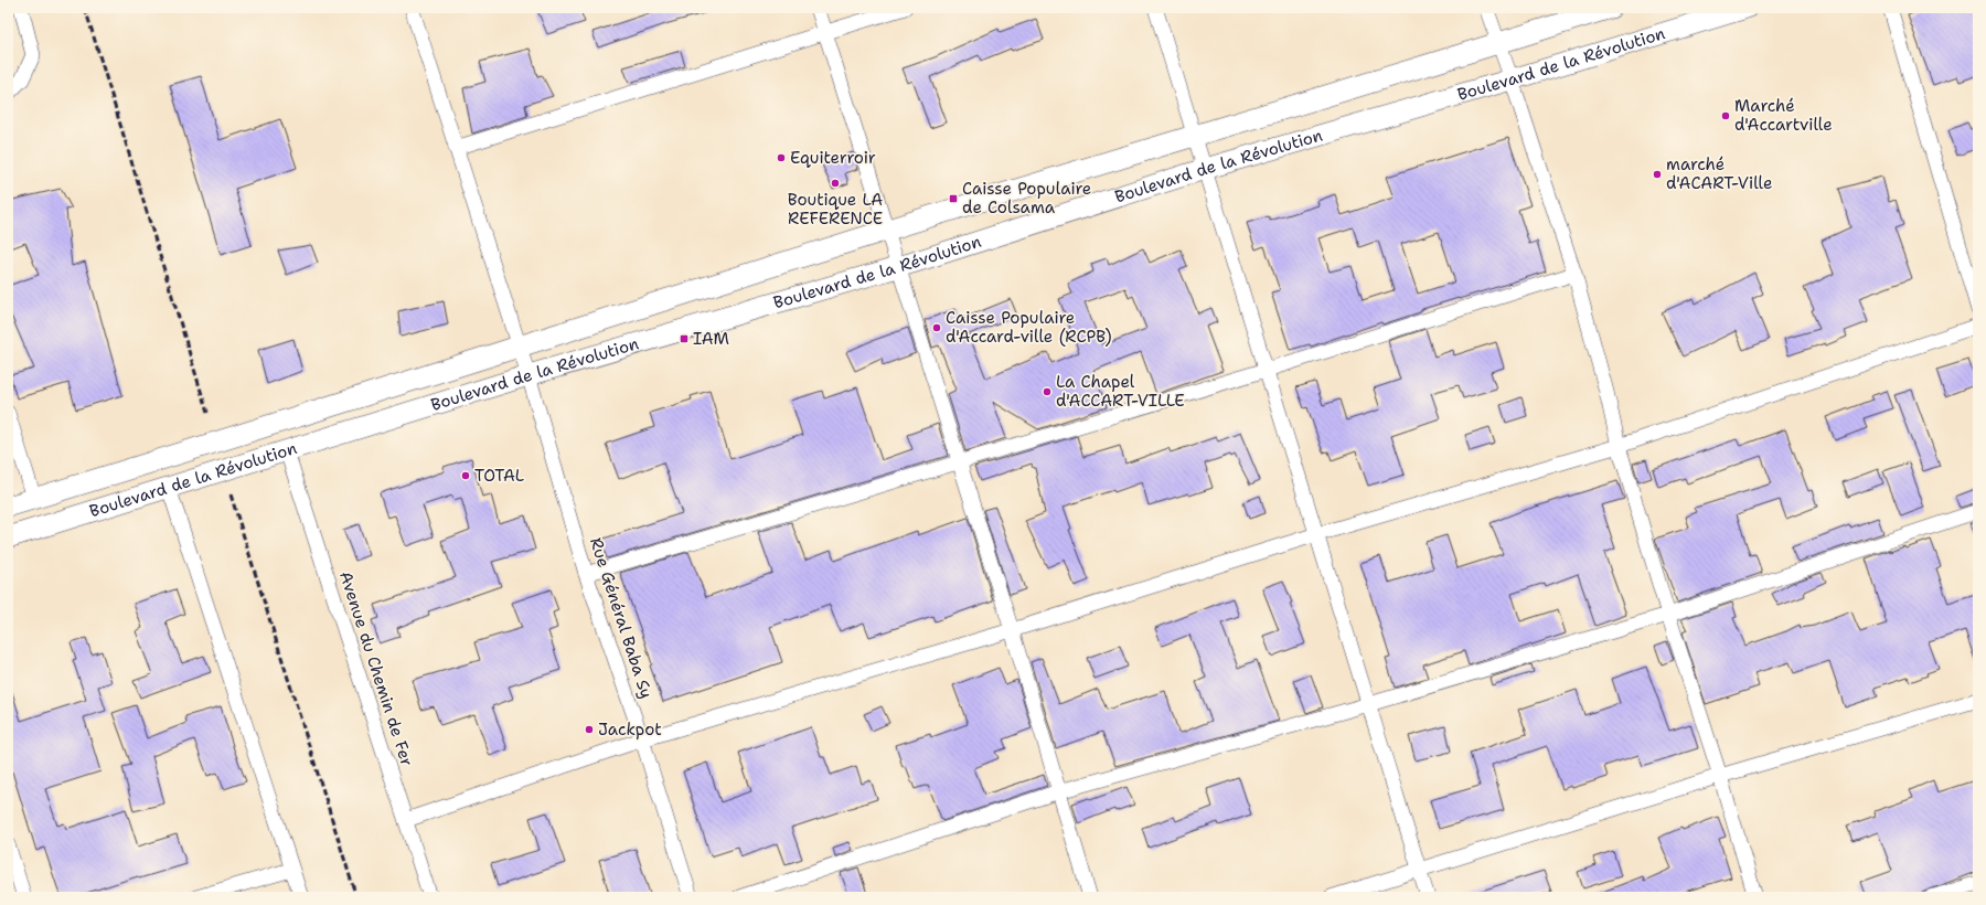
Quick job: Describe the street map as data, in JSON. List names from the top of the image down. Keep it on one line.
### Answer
{"streets":{"main road":["Boulevard de la Révolution"],"street":["Rue Général Baba Sy","Avenue du Chemin de Fer"]},"crossings":[["Boulevard de la Révolution","Rue Général Baba Sy"],["Boulevard de la Révolution","Avenue du Chemin de Fer"]],"places":{"other":["Marché d'Accartville","Equiterroir","marché d'ACART-Ville","Boutique LA REFERENCE","Caisse Populaire d'Accard-ville (RCPB)","La Chapel d'ACCART-VILLE","TOTAL","Jackpot"],"transit":["Caisse Populaire de Colsama","IAM"]}}
